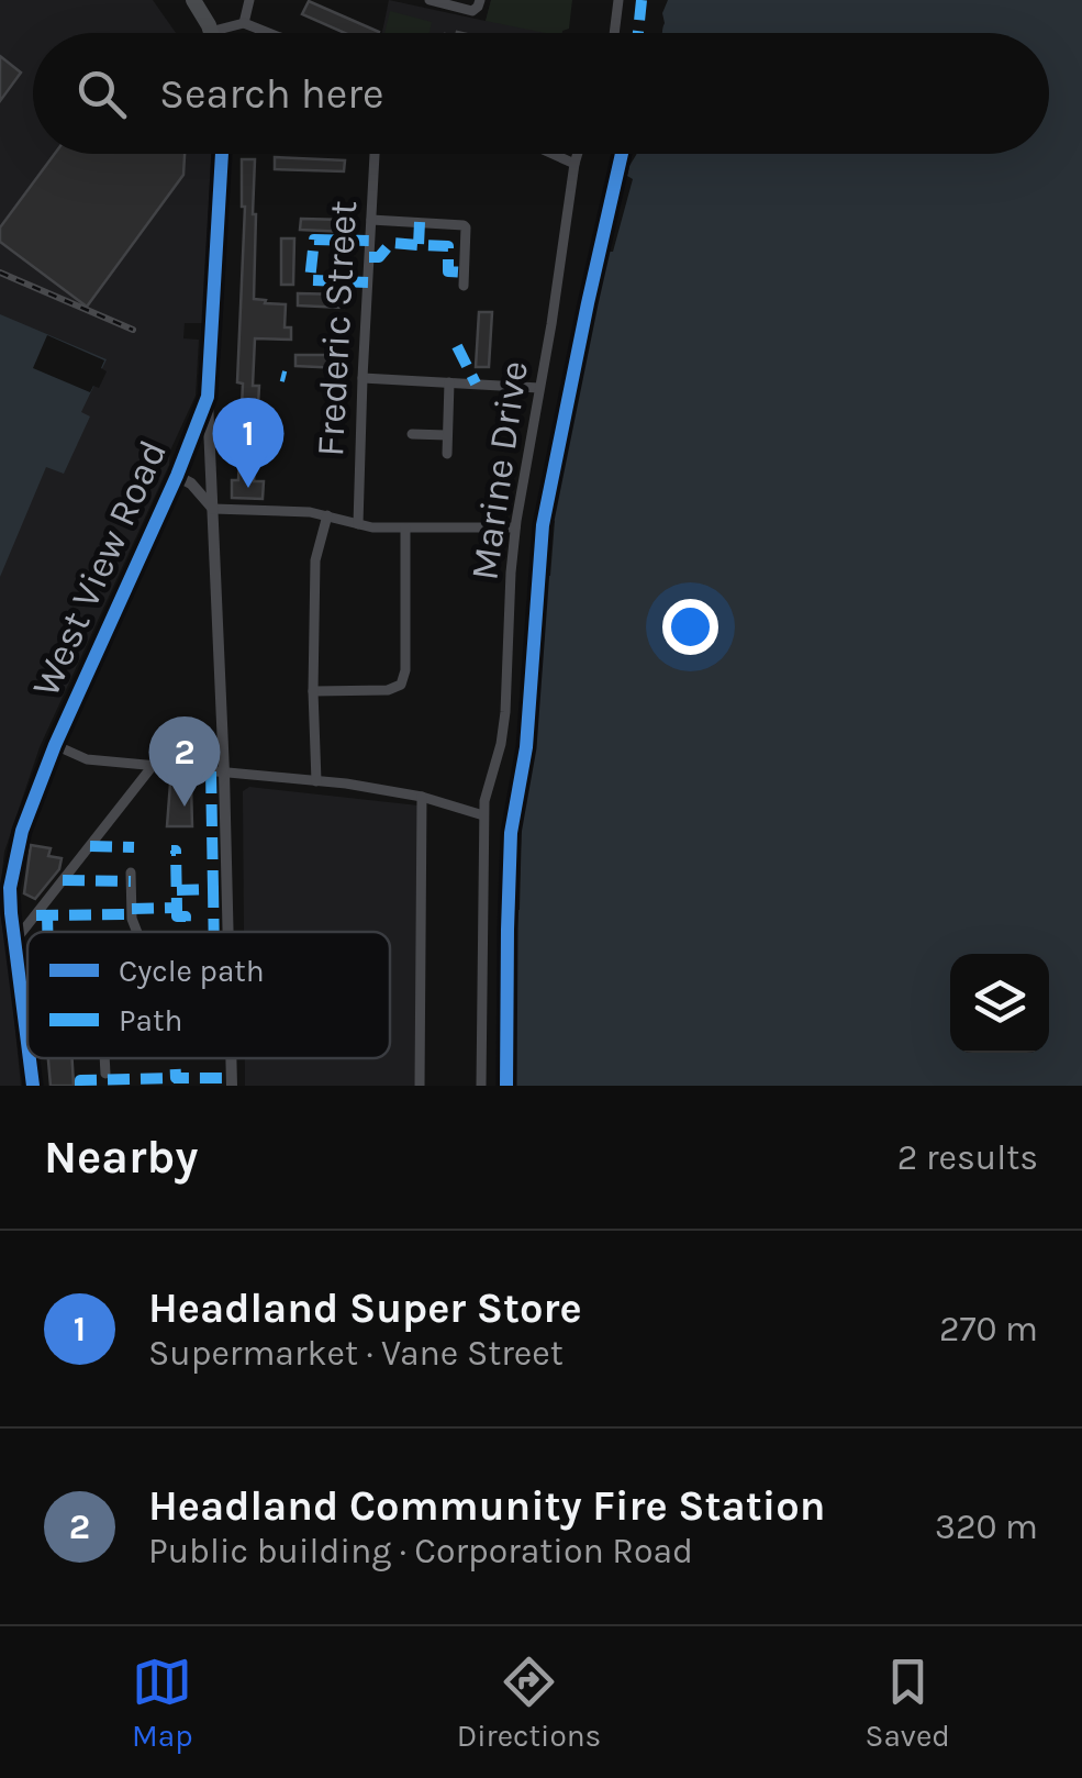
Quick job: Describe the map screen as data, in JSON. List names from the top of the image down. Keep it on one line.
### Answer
{"streets":{"main road":["West View Road"],"street":["Frederic Street","Marine Drive"]},"legend":["Cycle path","Path"],"page":{"search":"Search here","pins":["1","2"],"heading":["Nearby","2 results"],"list":[{"mark":"1","name":"Headland Super Store","note":"Supermarket · Vane Street","value":"270 m"},{"mark":"2","name":"Headland Community Fire Station","note":"Public building · Corporation Road","value":"320 m"}],"nav":["Map","Directions","Saved"]}}
